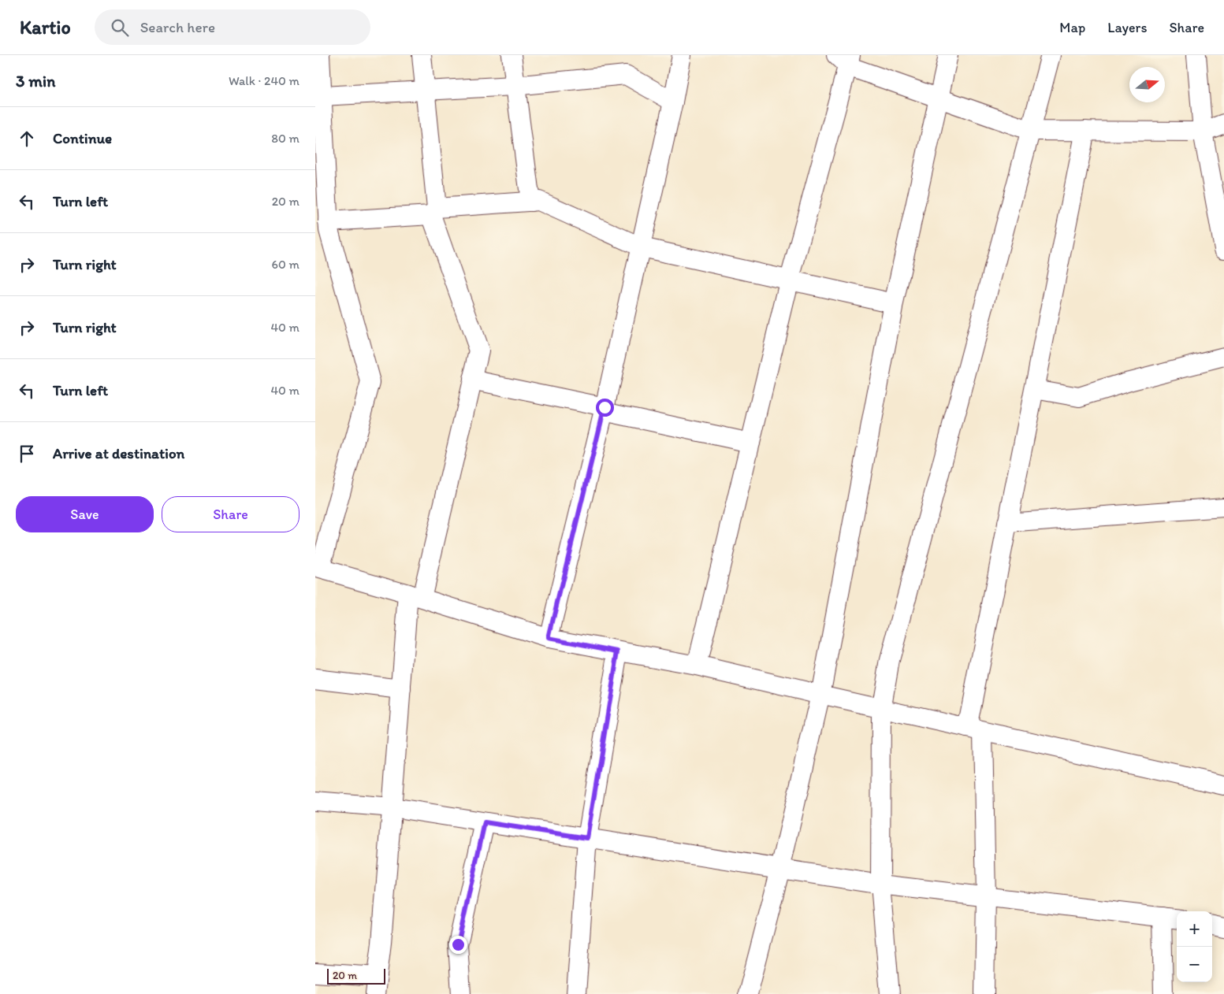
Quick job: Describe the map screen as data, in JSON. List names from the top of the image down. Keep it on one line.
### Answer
{"scale_bar":"20 m","north":"right","page":{"header":"Kartio","search":"Search here","nav":["Map","Layers","Share"],"heading":["3 min","Walk · 240 m"],"list":[["Continue","80 m"],["Turn left","20 m"],["Turn right","60 m"],["Turn right","40 m"],["Turn left","40 m"],"Arrive at destination"],"buttons":["Save","Share"],"map_buttons":["+","−"],"scale":"20 m"}}
